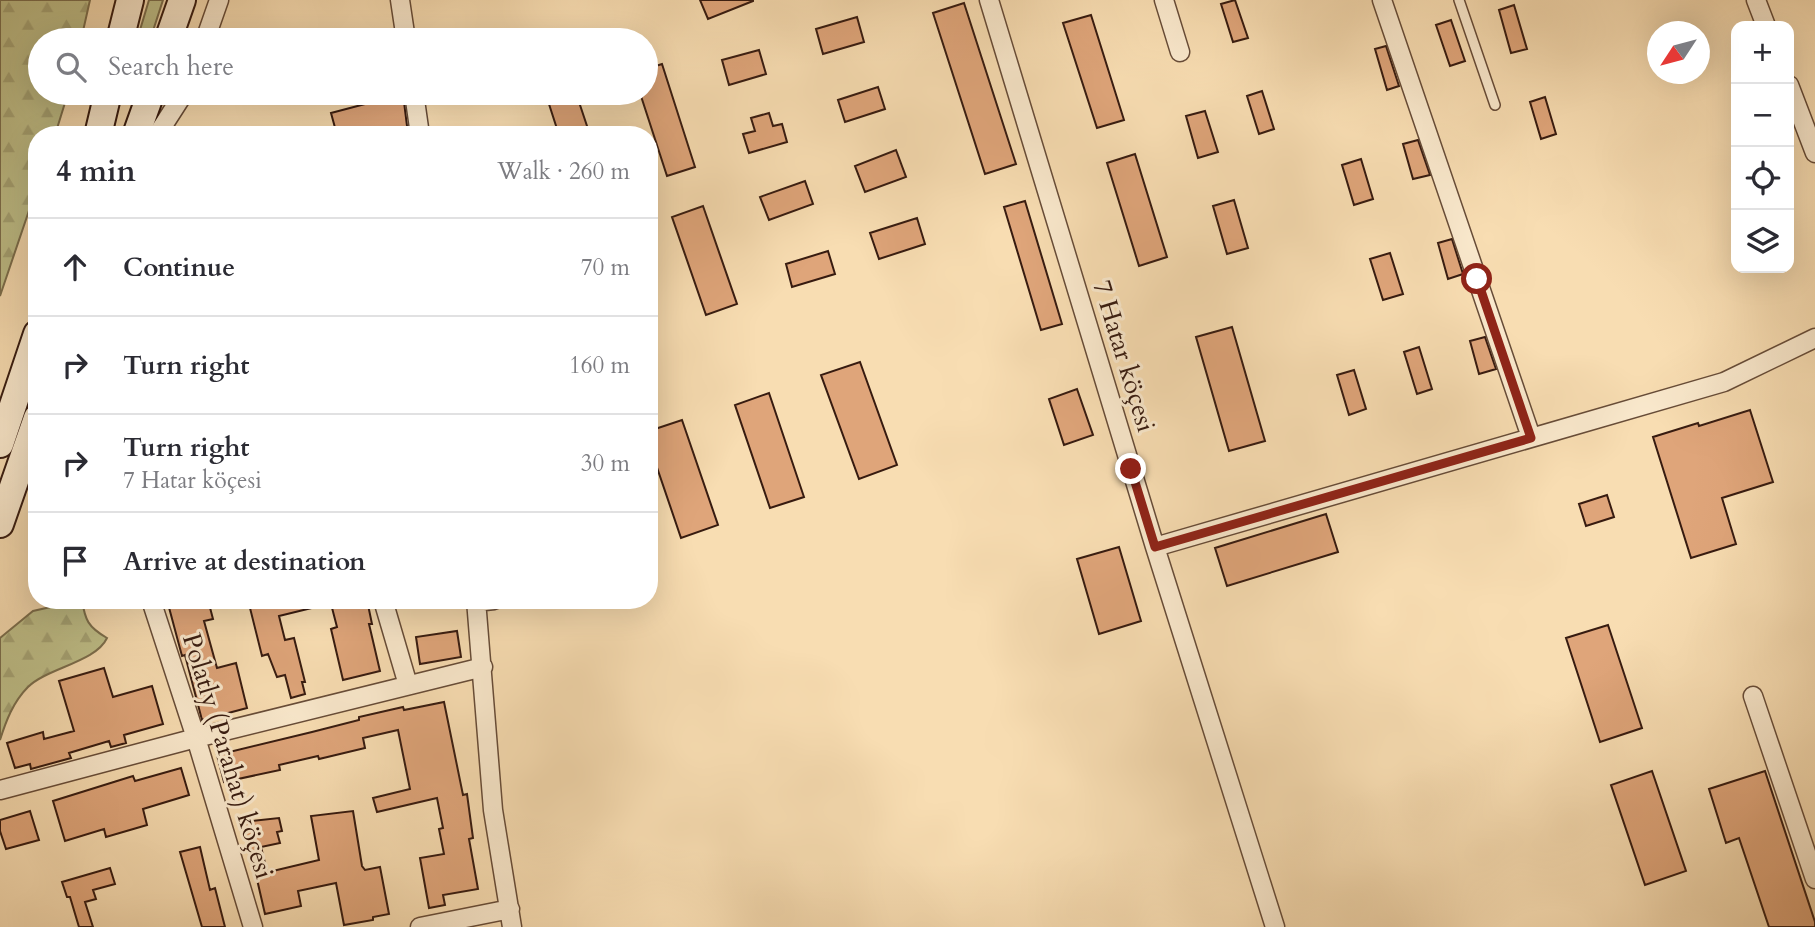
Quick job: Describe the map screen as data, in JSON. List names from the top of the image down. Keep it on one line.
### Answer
{"streets":{"street":["7 Hatar köçesi","Polatly (Parahat) köçesi"]},"north":"bottom left","page":{"map_buttons":["+","−"],"search":"Search here","heading":["4 min","Walk · 260 m"],"list":[["Continue","70 m"],["Turn right","160 m"],["Turn right","7 Hatar köçesi","30 m"],"Arrive at destination"]}}
